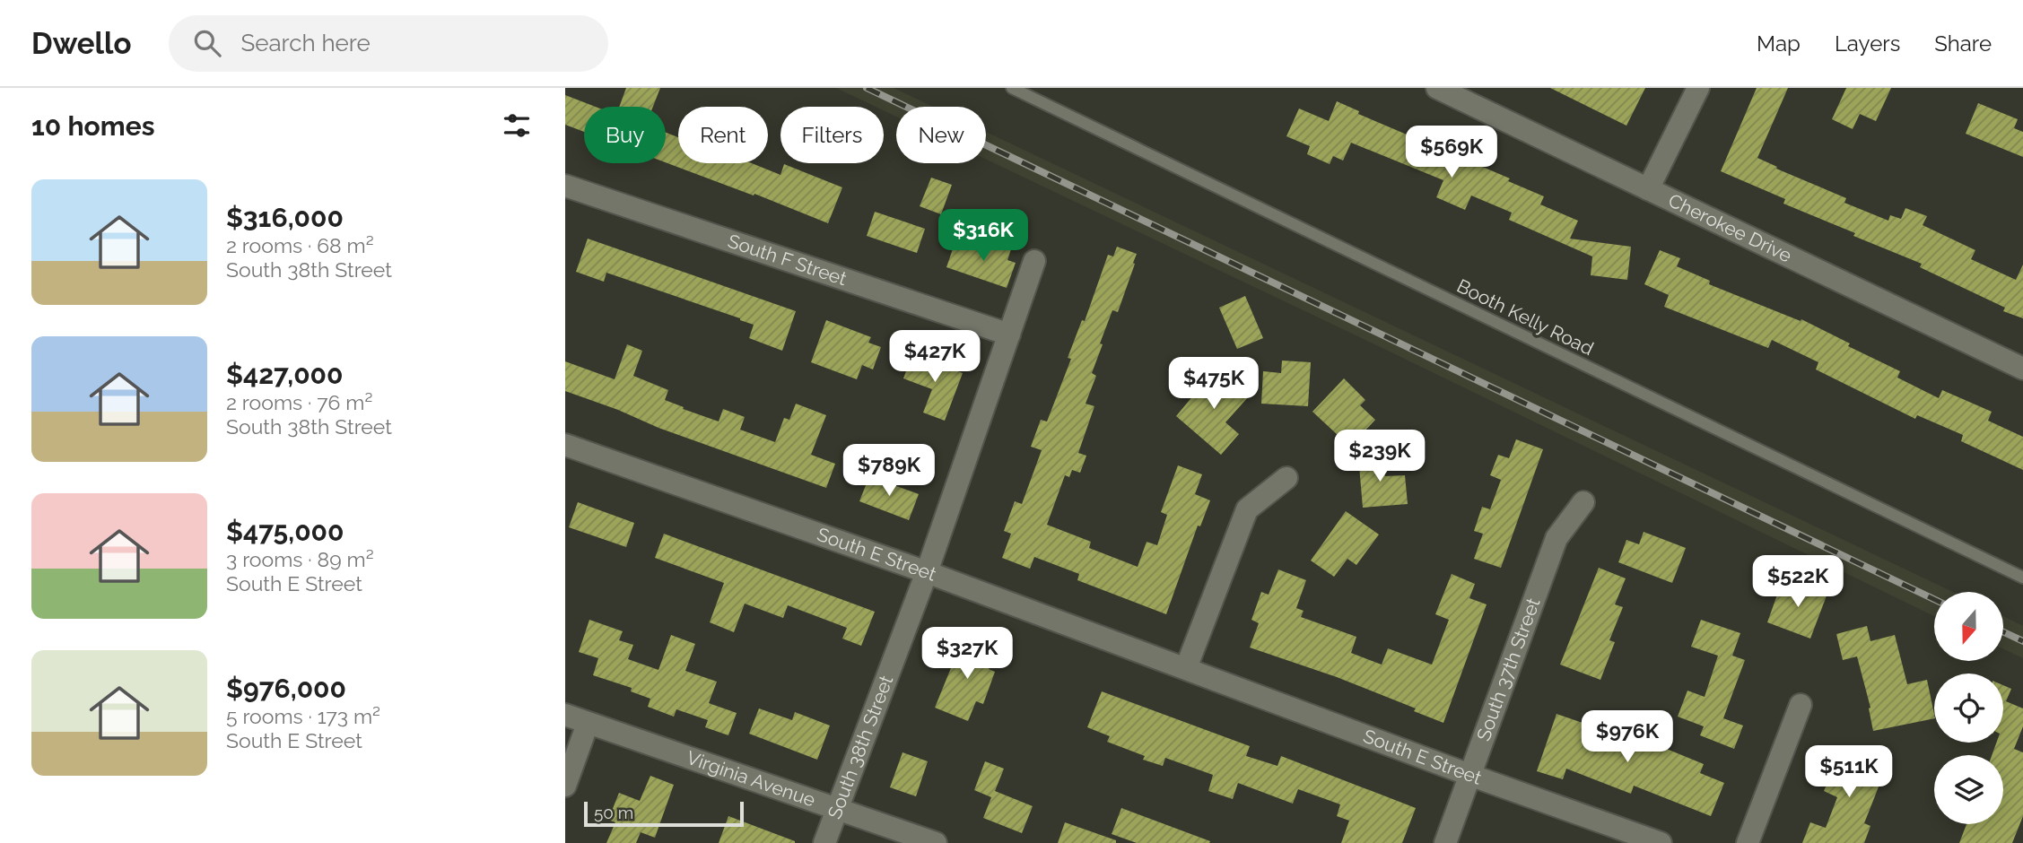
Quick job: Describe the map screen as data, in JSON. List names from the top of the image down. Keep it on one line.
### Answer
{"streets":{"street":["Cherokee Drive","South F Street","South E Street","South 37th Street","South 38th Street","Virginia Avenue"],"lane":["Booth Kelly Road"]},"crossings":[["South F Street","South 38th Street"],["South E Street","South 37th Street"],["South E Street","South 38th Street"],["South 38th Street","Virginia Avenue"]],"scale_bar":"50 m","north":"bottom","page":{"header":"Dwello","search":"Search here","nav":["Map","Layers","Share"],"heading":"10 homes","chip":["Buy","Rent","Filters","New"],"price":["$569K","$316K","$427K","$475K","$239K","$789K","$522K","$327K","$976K","$511K"],"list":[{"name":"$316,000","note":"2 rooms · 68 m² · South 38th Street"},{"name":"$427,000","note":"2 rooms · 76 m² · South 38th Street"},{"name":"$475,000","note":"3 rooms · 89 m² · South E Street"},{"name":"$976,000","note":"5 rooms · 173 m² · South E Street"}],"scale":"50 m"}}
